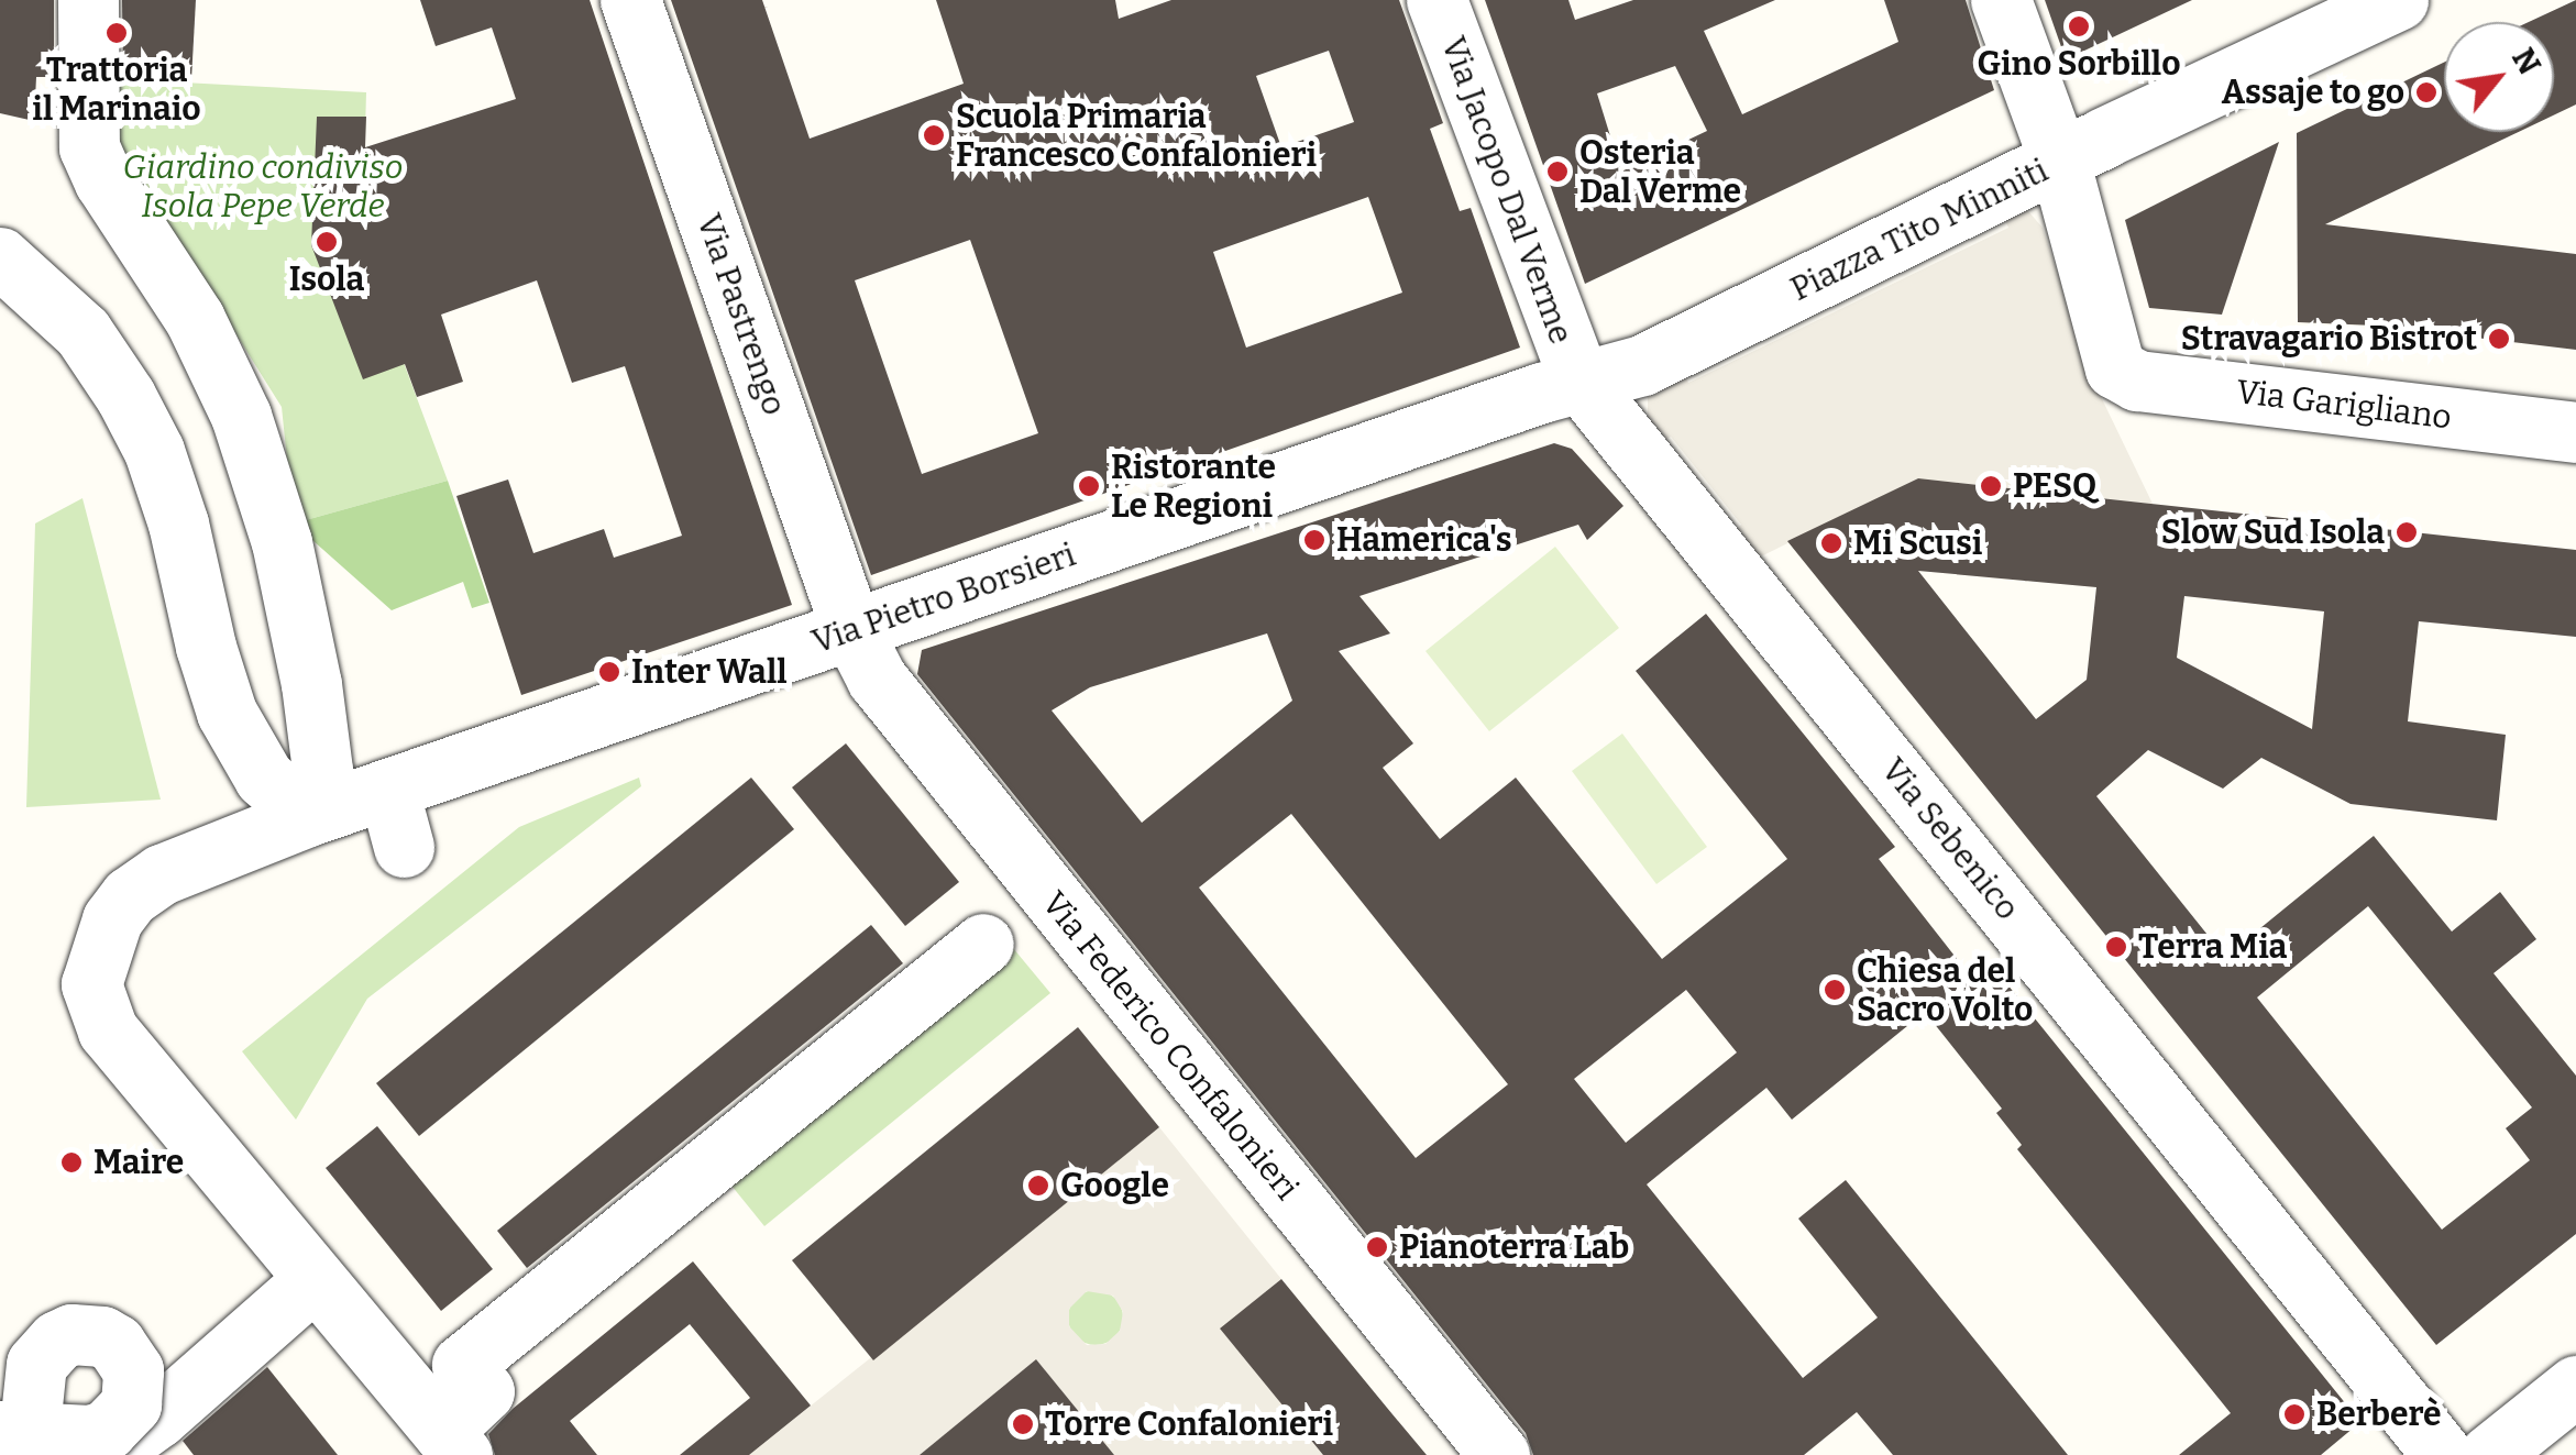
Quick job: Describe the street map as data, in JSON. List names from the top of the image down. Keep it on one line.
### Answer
{"streets":{"street":["Via Jacopo Dal Verme","Piazza Tito Minniti","Via Pastrengo","Via Garigliano","Via Pietro Borsieri","Via Sebenico","Via Federico Confalonieri"]},"crossings":[["Via Jacopo Dal Verme","Piazza Tito Minniti"],["Via Jacopo Dal Verme","Via Pietro Borsieri"],["Via Jacopo Dal Verme","Via Sebenico"],["Piazza Tito Minniti","Via Garigliano"],["Piazza Tito Minniti","Via Pietro Borsieri"],["Piazza Tito Minniti","Via Sebenico"],["Via Pastrengo","Via Pietro Borsieri"],["Via Pastrengo","Via Federico Confalonieri"],["Via Pietro Borsieri","Via Sebenico"],["Via Pietro Borsieri","Via Federico Confalonieri"]],"parks":["Giardino condiviso Isola Pepe Verde"],"places":["Gino Sorbillo","Trattoria il Marinaio","Assaje to go","Scuola Primaria Francesco Confalonieri","Osteria Dal Verme","Isola","Stravagario Bistrot","Ristorante Le Regioni","PESQ","Slow Sud Isola","Hamerica's","Mi Scusi","Inter Wall","Terra Mia","Chiesa del Sacro Volto","Maire","Google","Pianoterra Lab","Berberè","Torre Confalonieri"],"north":"top right"}
